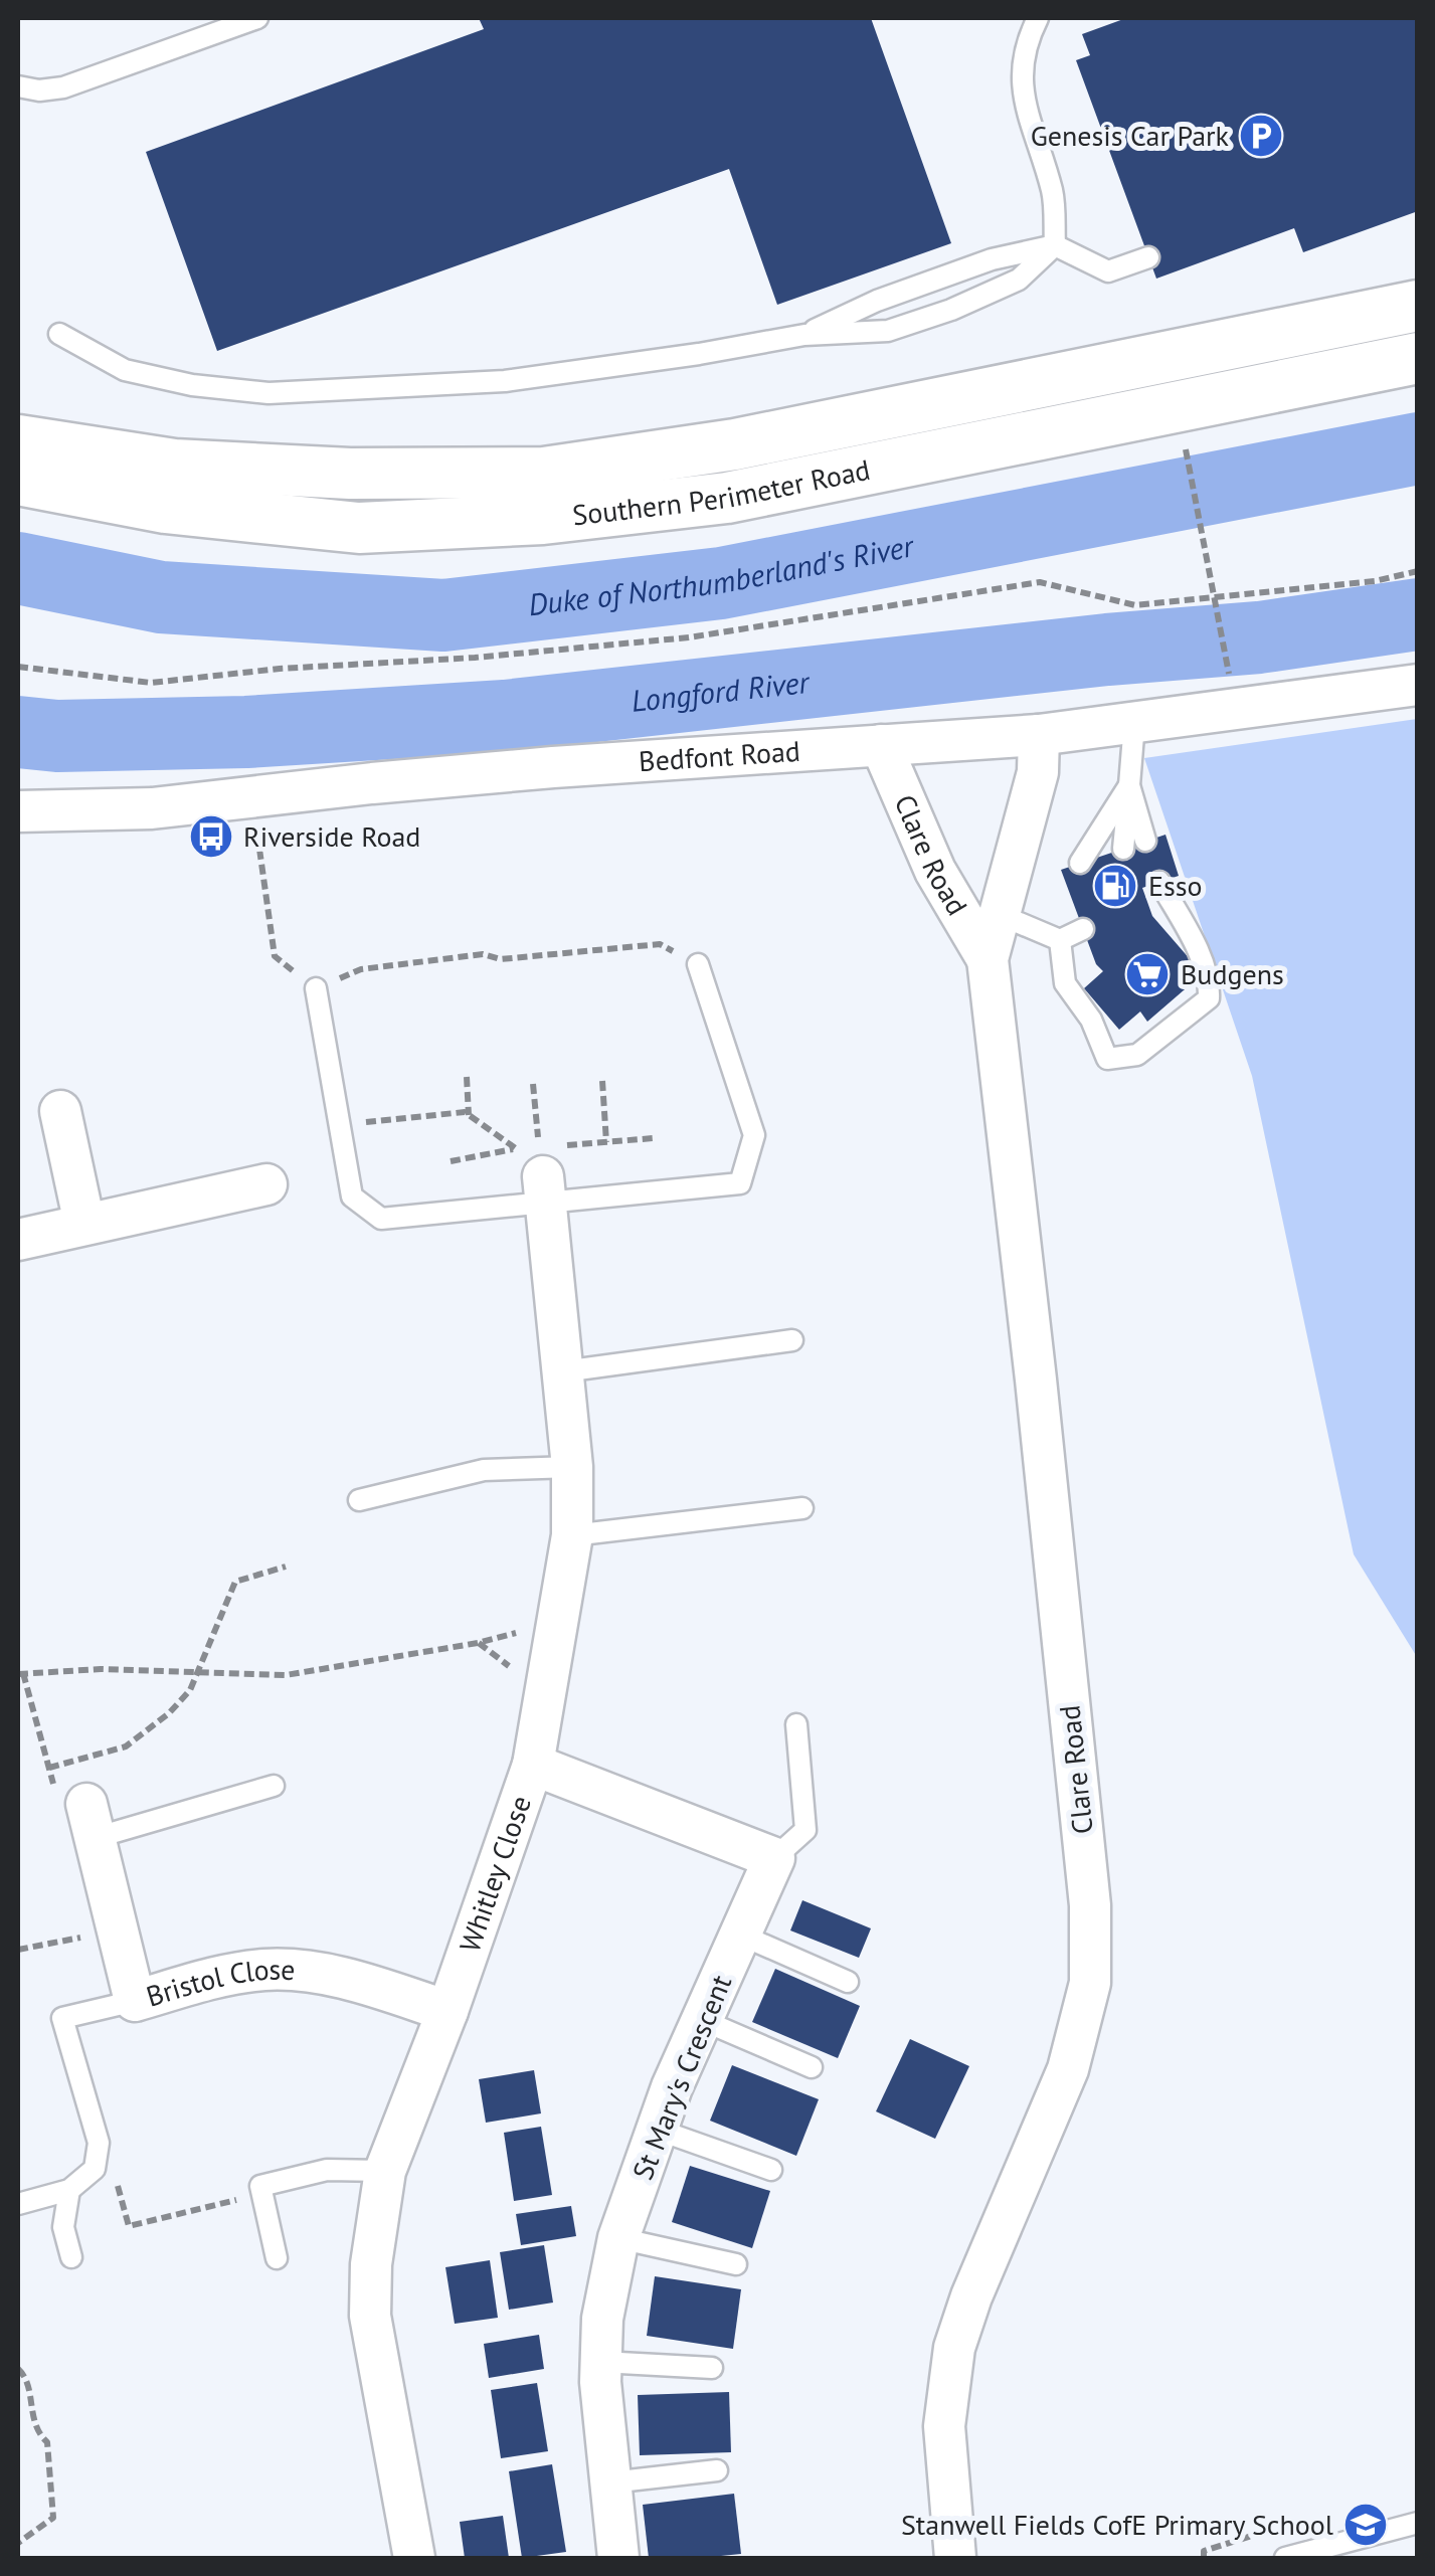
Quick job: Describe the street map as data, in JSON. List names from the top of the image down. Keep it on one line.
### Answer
{"streets":{"street":["Southern Perimeter Road","Bedfont Road","Clare Road","Whitley Close","Bristol Close","St Mary's Crescent"]},"crossings":[["Bedfont Road","Clare Road"],["Whitley Close","Bristol Close"]],"water":["Duke of Northumberland's River","Longford River"],"places":{"parking":["Genesis Car Park"],"bus stop":["Riverside Road"],"fuel station":["Esso"],"supermarket":["Budgens"],"school or university":["Stanwell Fields CofE Primary School"]}}
